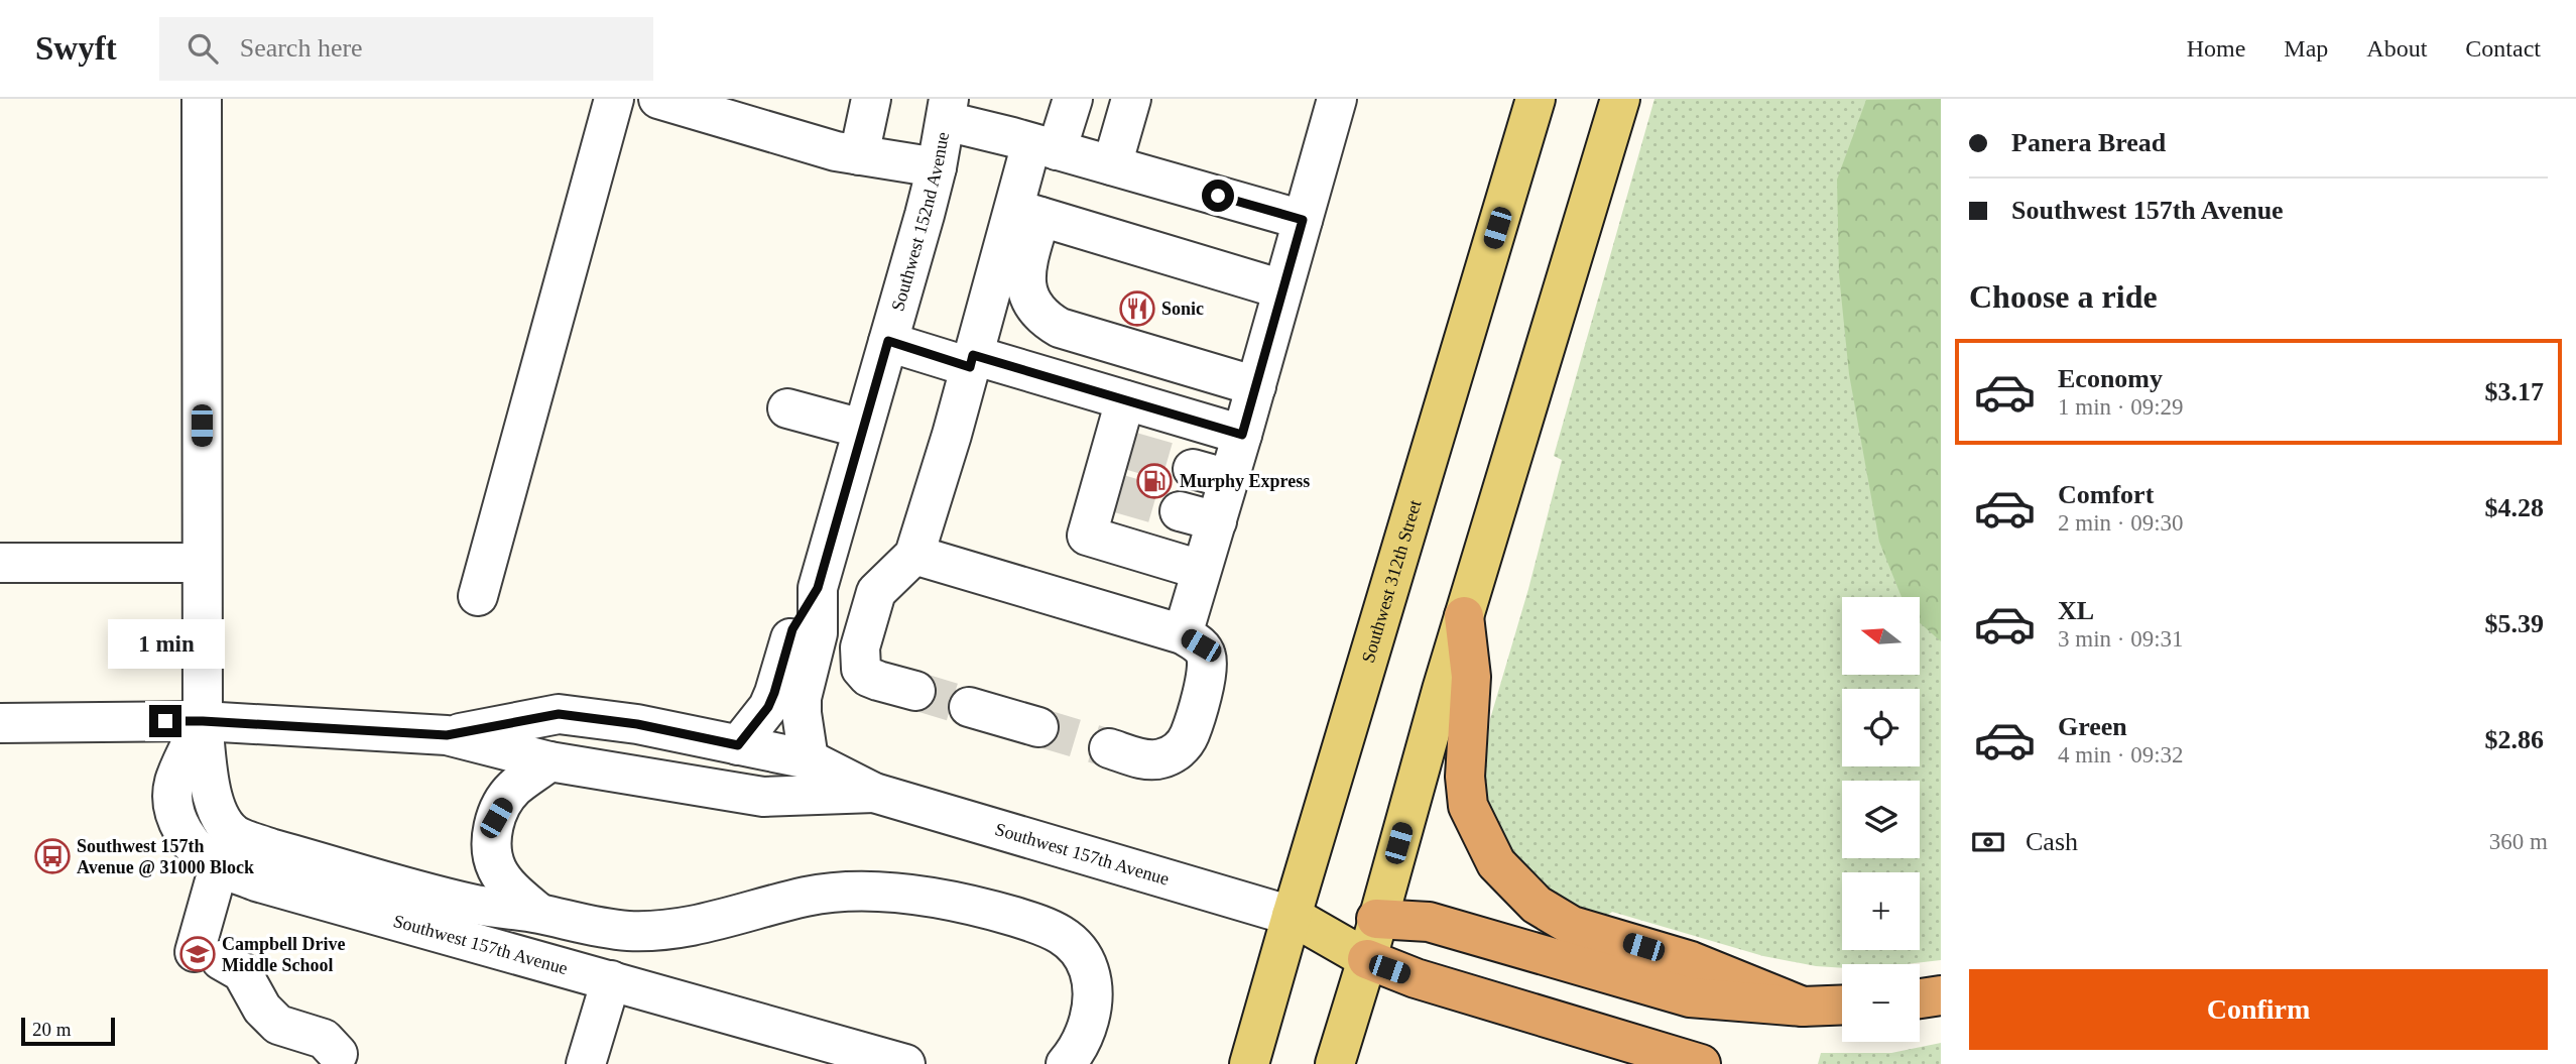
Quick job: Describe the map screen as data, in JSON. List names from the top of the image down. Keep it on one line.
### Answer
{"streets":{"main road":["Southwest 312th Street","Southwest 157th Avenue"],"street":["Southwest 152nd Avenue"]},"crossings":[["Southwest 152nd Avenue","Southwest 157th Avenue"],["Southwest 312th Street","Southwest 157th Avenue"]],"places":{"restaurant":["Sonic"],"fuel station":["Murphy Express"],"bus stop":["Southwest 157th Avenue @ 31000 Block"],"school or university":["Campbell Drive Middle School"]},"scale_bar":"20 m","north":"left","page":{"header":"Swyft","search":"Search here","nav":["Home","Map","About","Contact"],"banner":["Panera Bread","Southwest 157th Avenue"],"heading":"Choose a ride","list":[{"name":"Economy","note":"1 min · 09:29","value":"$3.17"},{"name":"Comfort","note":"2 min · 09:30","value":"$4.28"},{"name":"XL","note":"3 min · 09:31","value":"$5.39"},{"name":"Green","note":"4 min · 09:32","value":"$2.86"}],"map_buttons":["+","−"],"bubble":"1 min","pay":["Cash","360 m"],"buttons":"Confirm","scale":"20 m"}}
